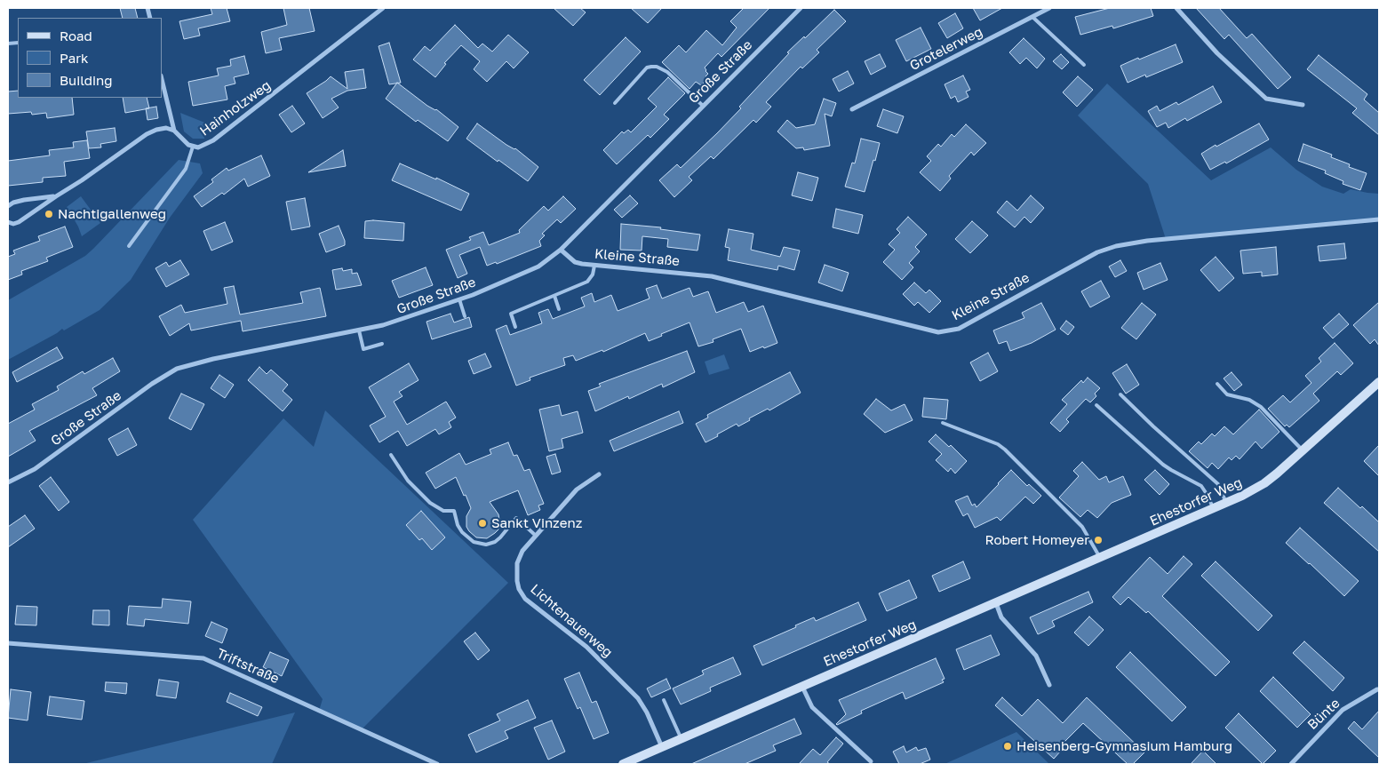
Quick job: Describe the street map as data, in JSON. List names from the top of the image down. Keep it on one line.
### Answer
{"streets":{"main road":["Ehestorfer Weg"],"street":["Grotelerweg","Große Straße","Hainholzweg","Kleine Straße","Lichtenauerweg","Triftstraße","Bünte"]},"crossings":[["Große Straße","Kleine Straße"],["Ehestorfer Weg","Lichtenauerweg"]],"places":["Nachtigallenweg","Sankt Vinzenz","Robert Homeyer","Heisenberg-Gymnasium Hamburg"],"legend":["Road","Park","Building"]}
